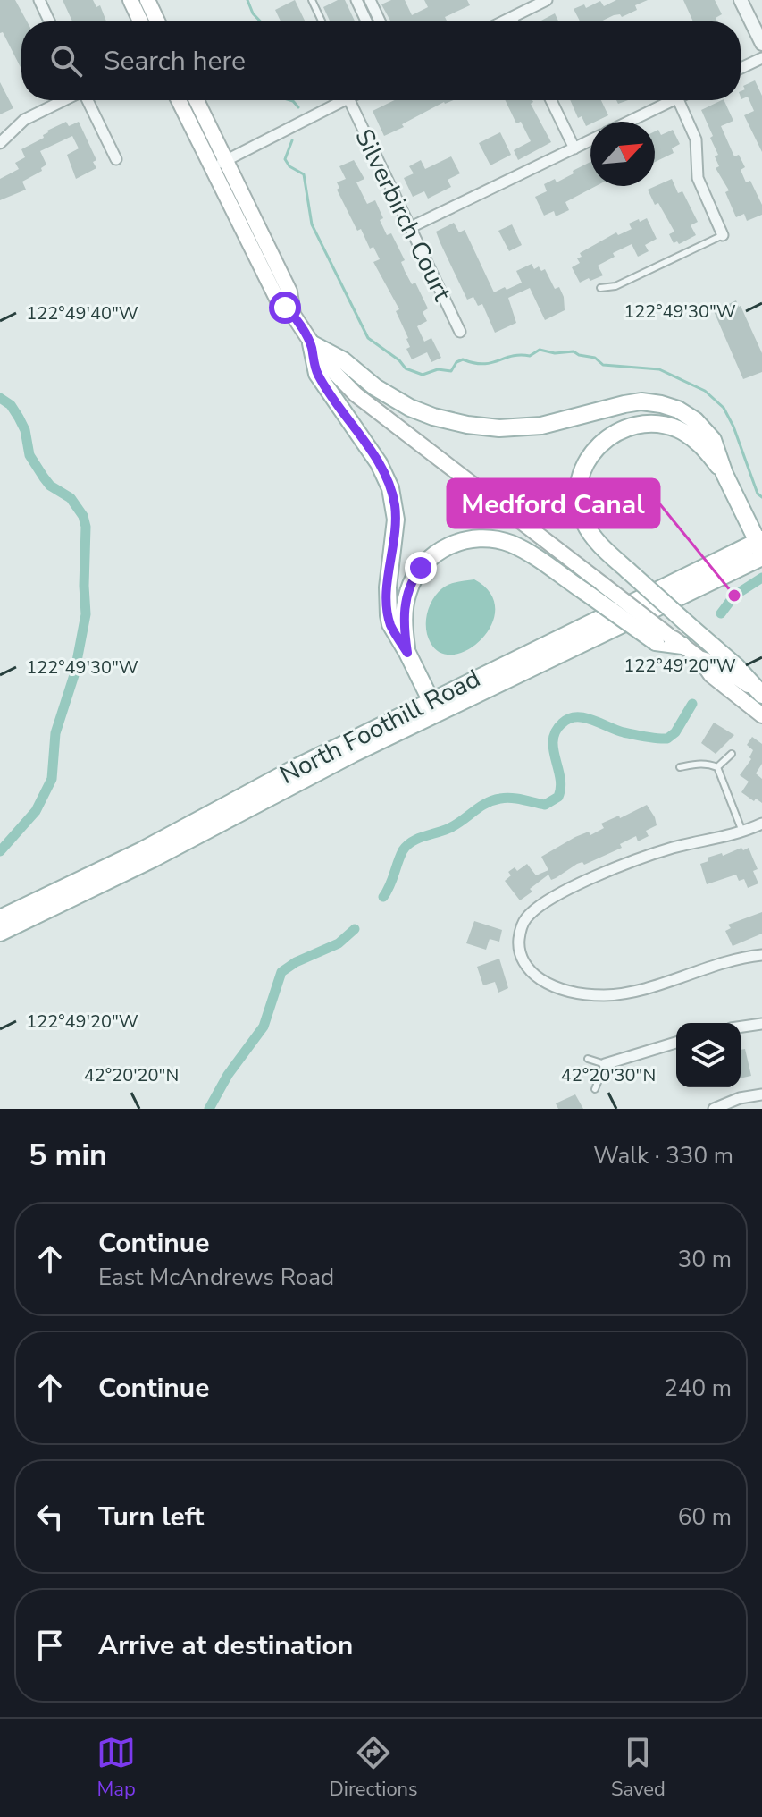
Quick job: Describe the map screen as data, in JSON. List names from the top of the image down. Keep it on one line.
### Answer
{"streets":{"main road":["North Foothill Road"],"street":["Silverbirch Court"]},"places":["Medford Canal"],"north":"top right","page":{"search":"Search here","heading":["5 min","Walk · 330 m"],"list":[["Continue","East McAndrews Road","30 m"],["Continue","240 m"],["Turn left","60 m"],"Arrive at destination"],"nav":["Map","Directions","Saved"]},"coordinates":["122°49'30\"W","122°49'40\"W","122°49'20\"W","42°20'20\"N","42°20'30\"N"]}
